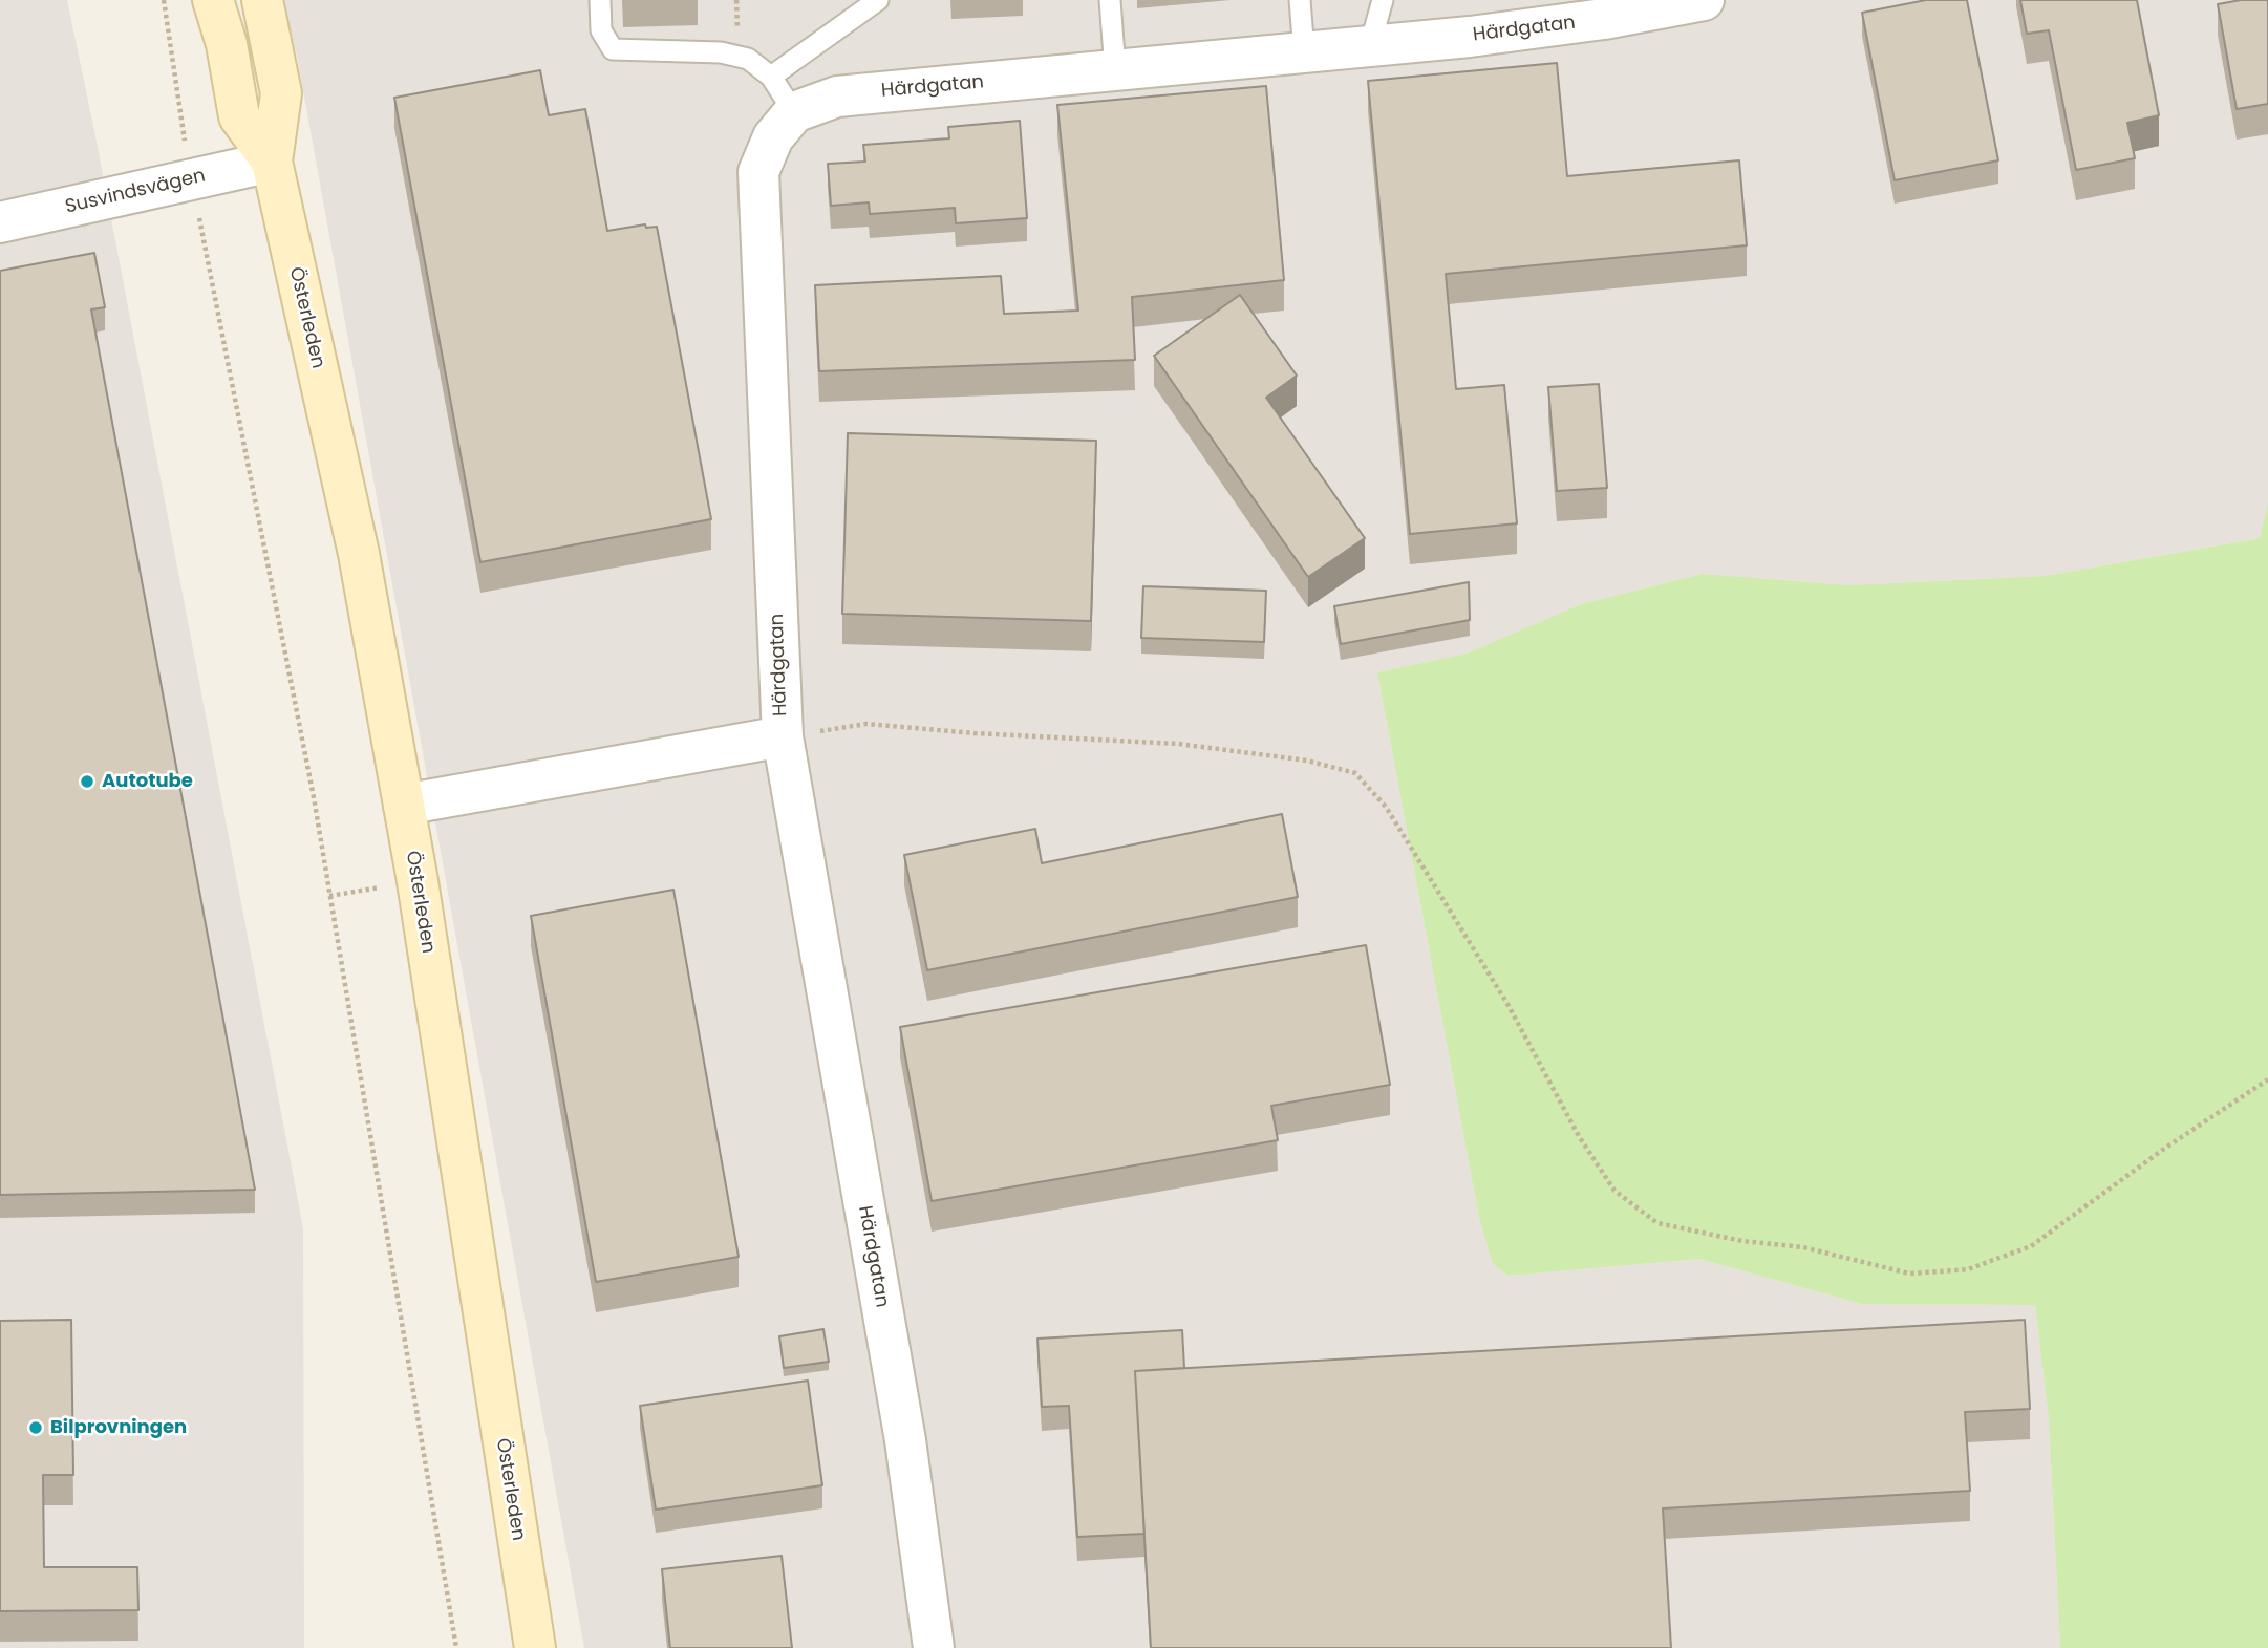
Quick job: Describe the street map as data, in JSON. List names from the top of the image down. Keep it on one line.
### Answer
{"streets":{"main road":["Österleden"],"street":["Härdgatan","Susvindsvägen"]},"crossings":[["Härdgatan","Österleden"],["Susvindsvägen","Österleden"]],"places":["Autotube","Bilprovningen"]}
